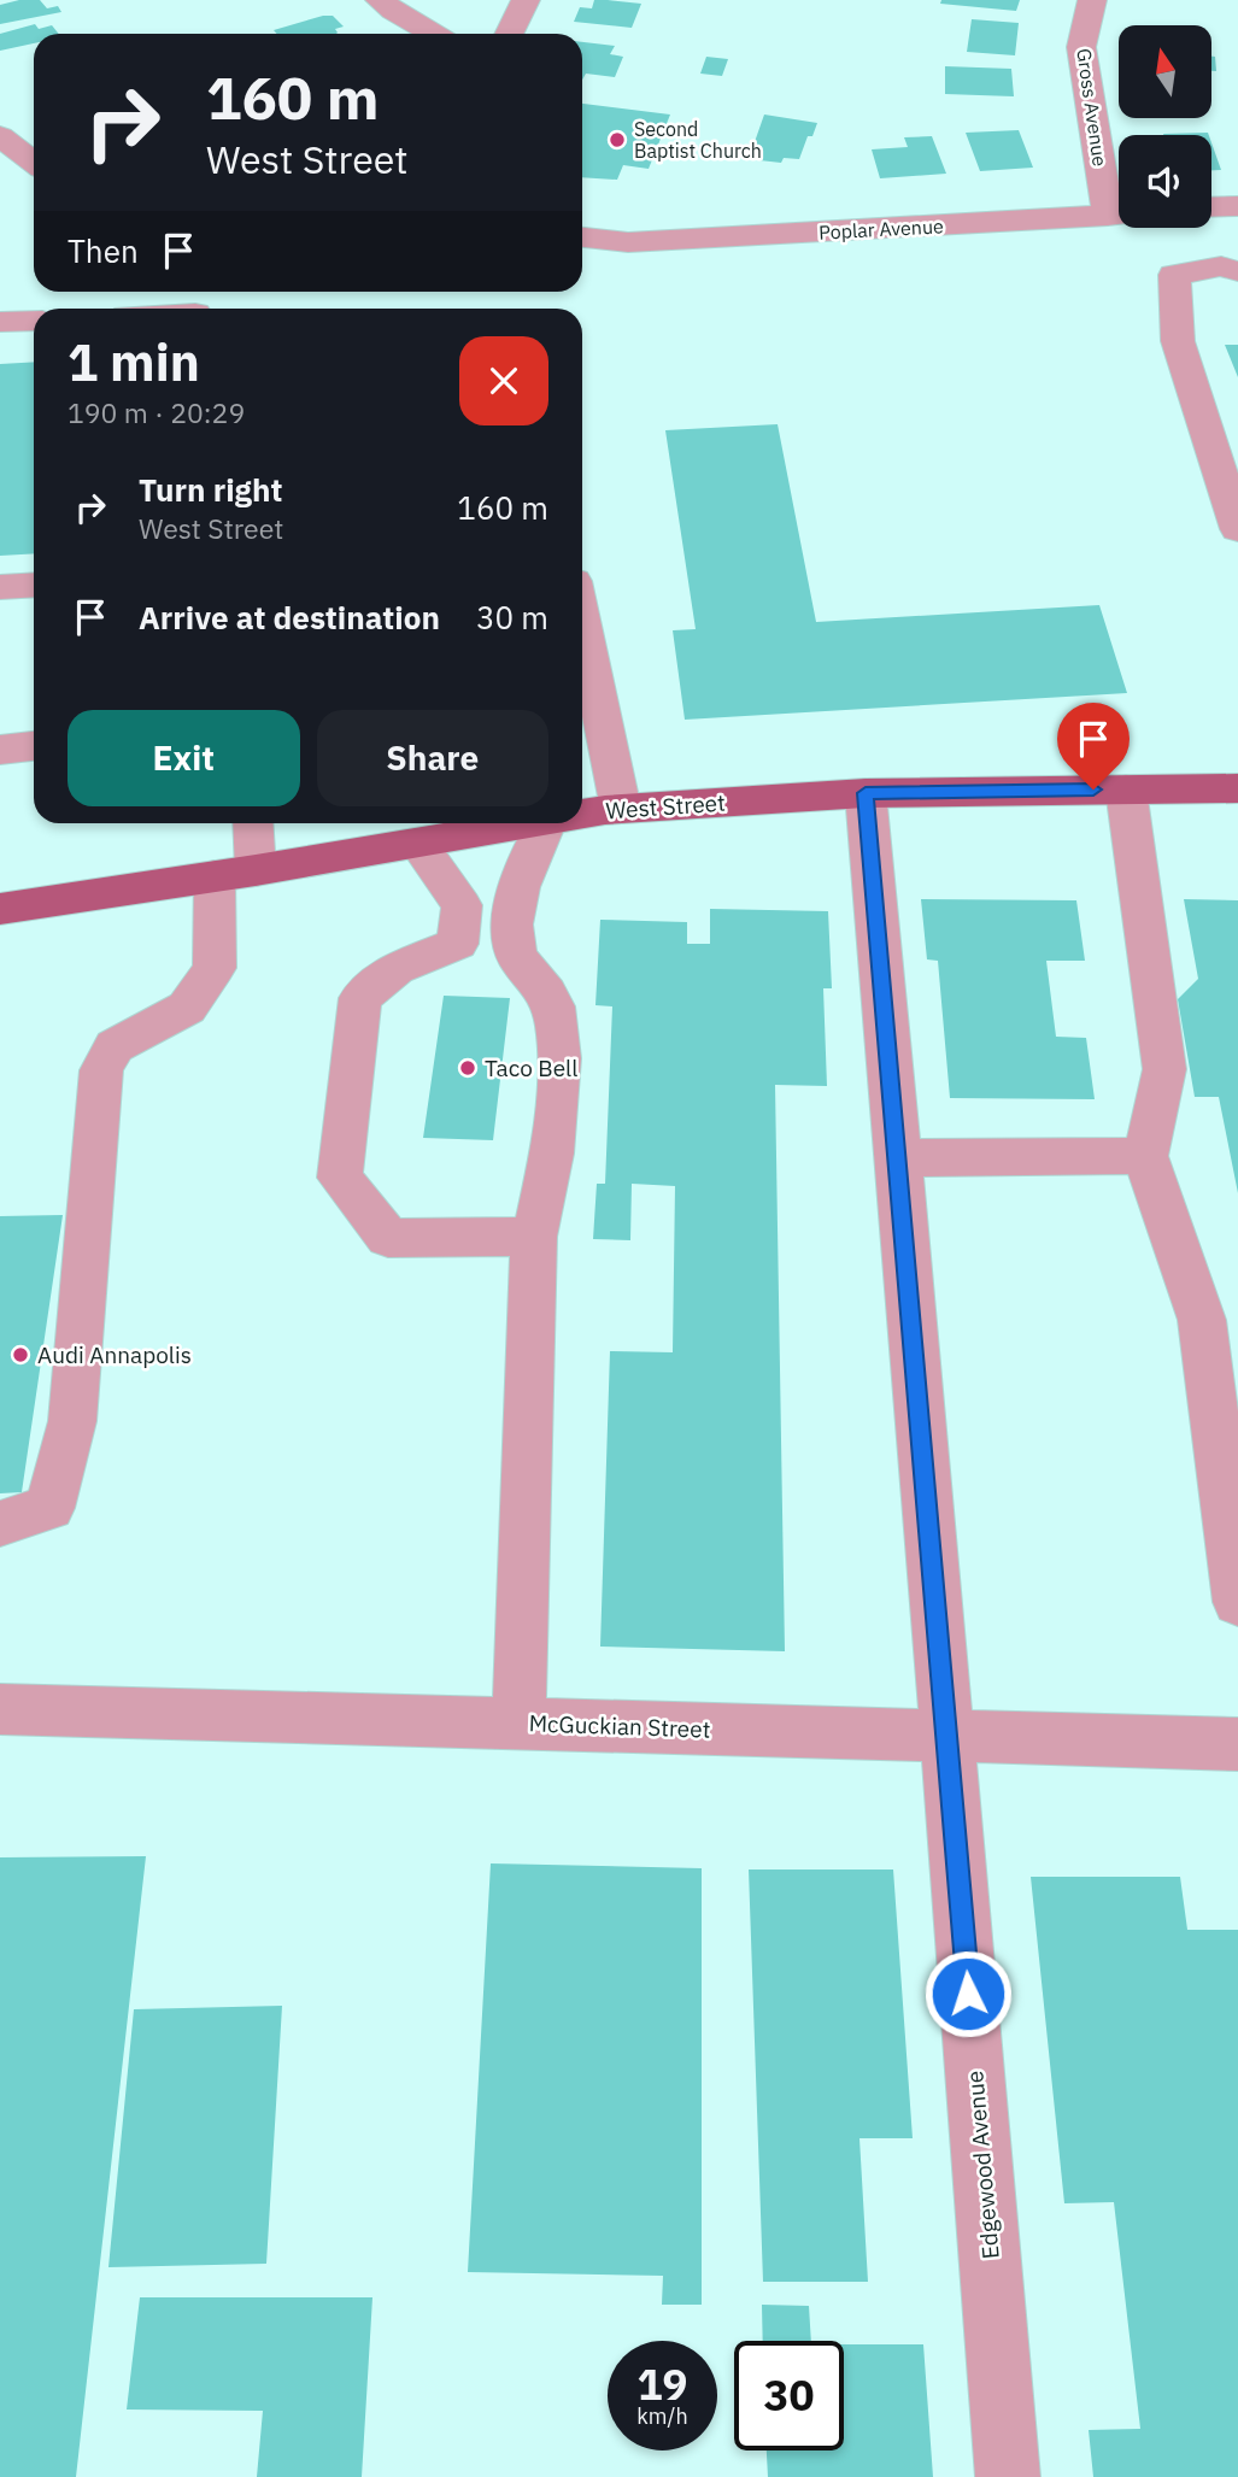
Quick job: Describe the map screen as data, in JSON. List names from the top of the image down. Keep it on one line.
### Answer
{"streets":{"main road":["West Street"],"street":["Gross Avenue","Poplar Avenue","McGuckian Street","Edgewood Avenue"]},"crossings":[["West Street","Edgewood Avenue"],["McGuckian Street","Edgewood Avenue"]],"places":["Second Baptist Church","Taco Bell","Audi Annapolis"],"north":"top","page":{"turn":["160 m","West Street"],"then":"Then","heading":["1 min","190 m · 20:29"],"list":[{"name":"Turn right","note":"West Street","value":"160 m"},{"name":"Arrive at destination","value":"30 m"}],"buttons":["Exit","Share"],"speed":"19 km/h","limit":"30"}}
